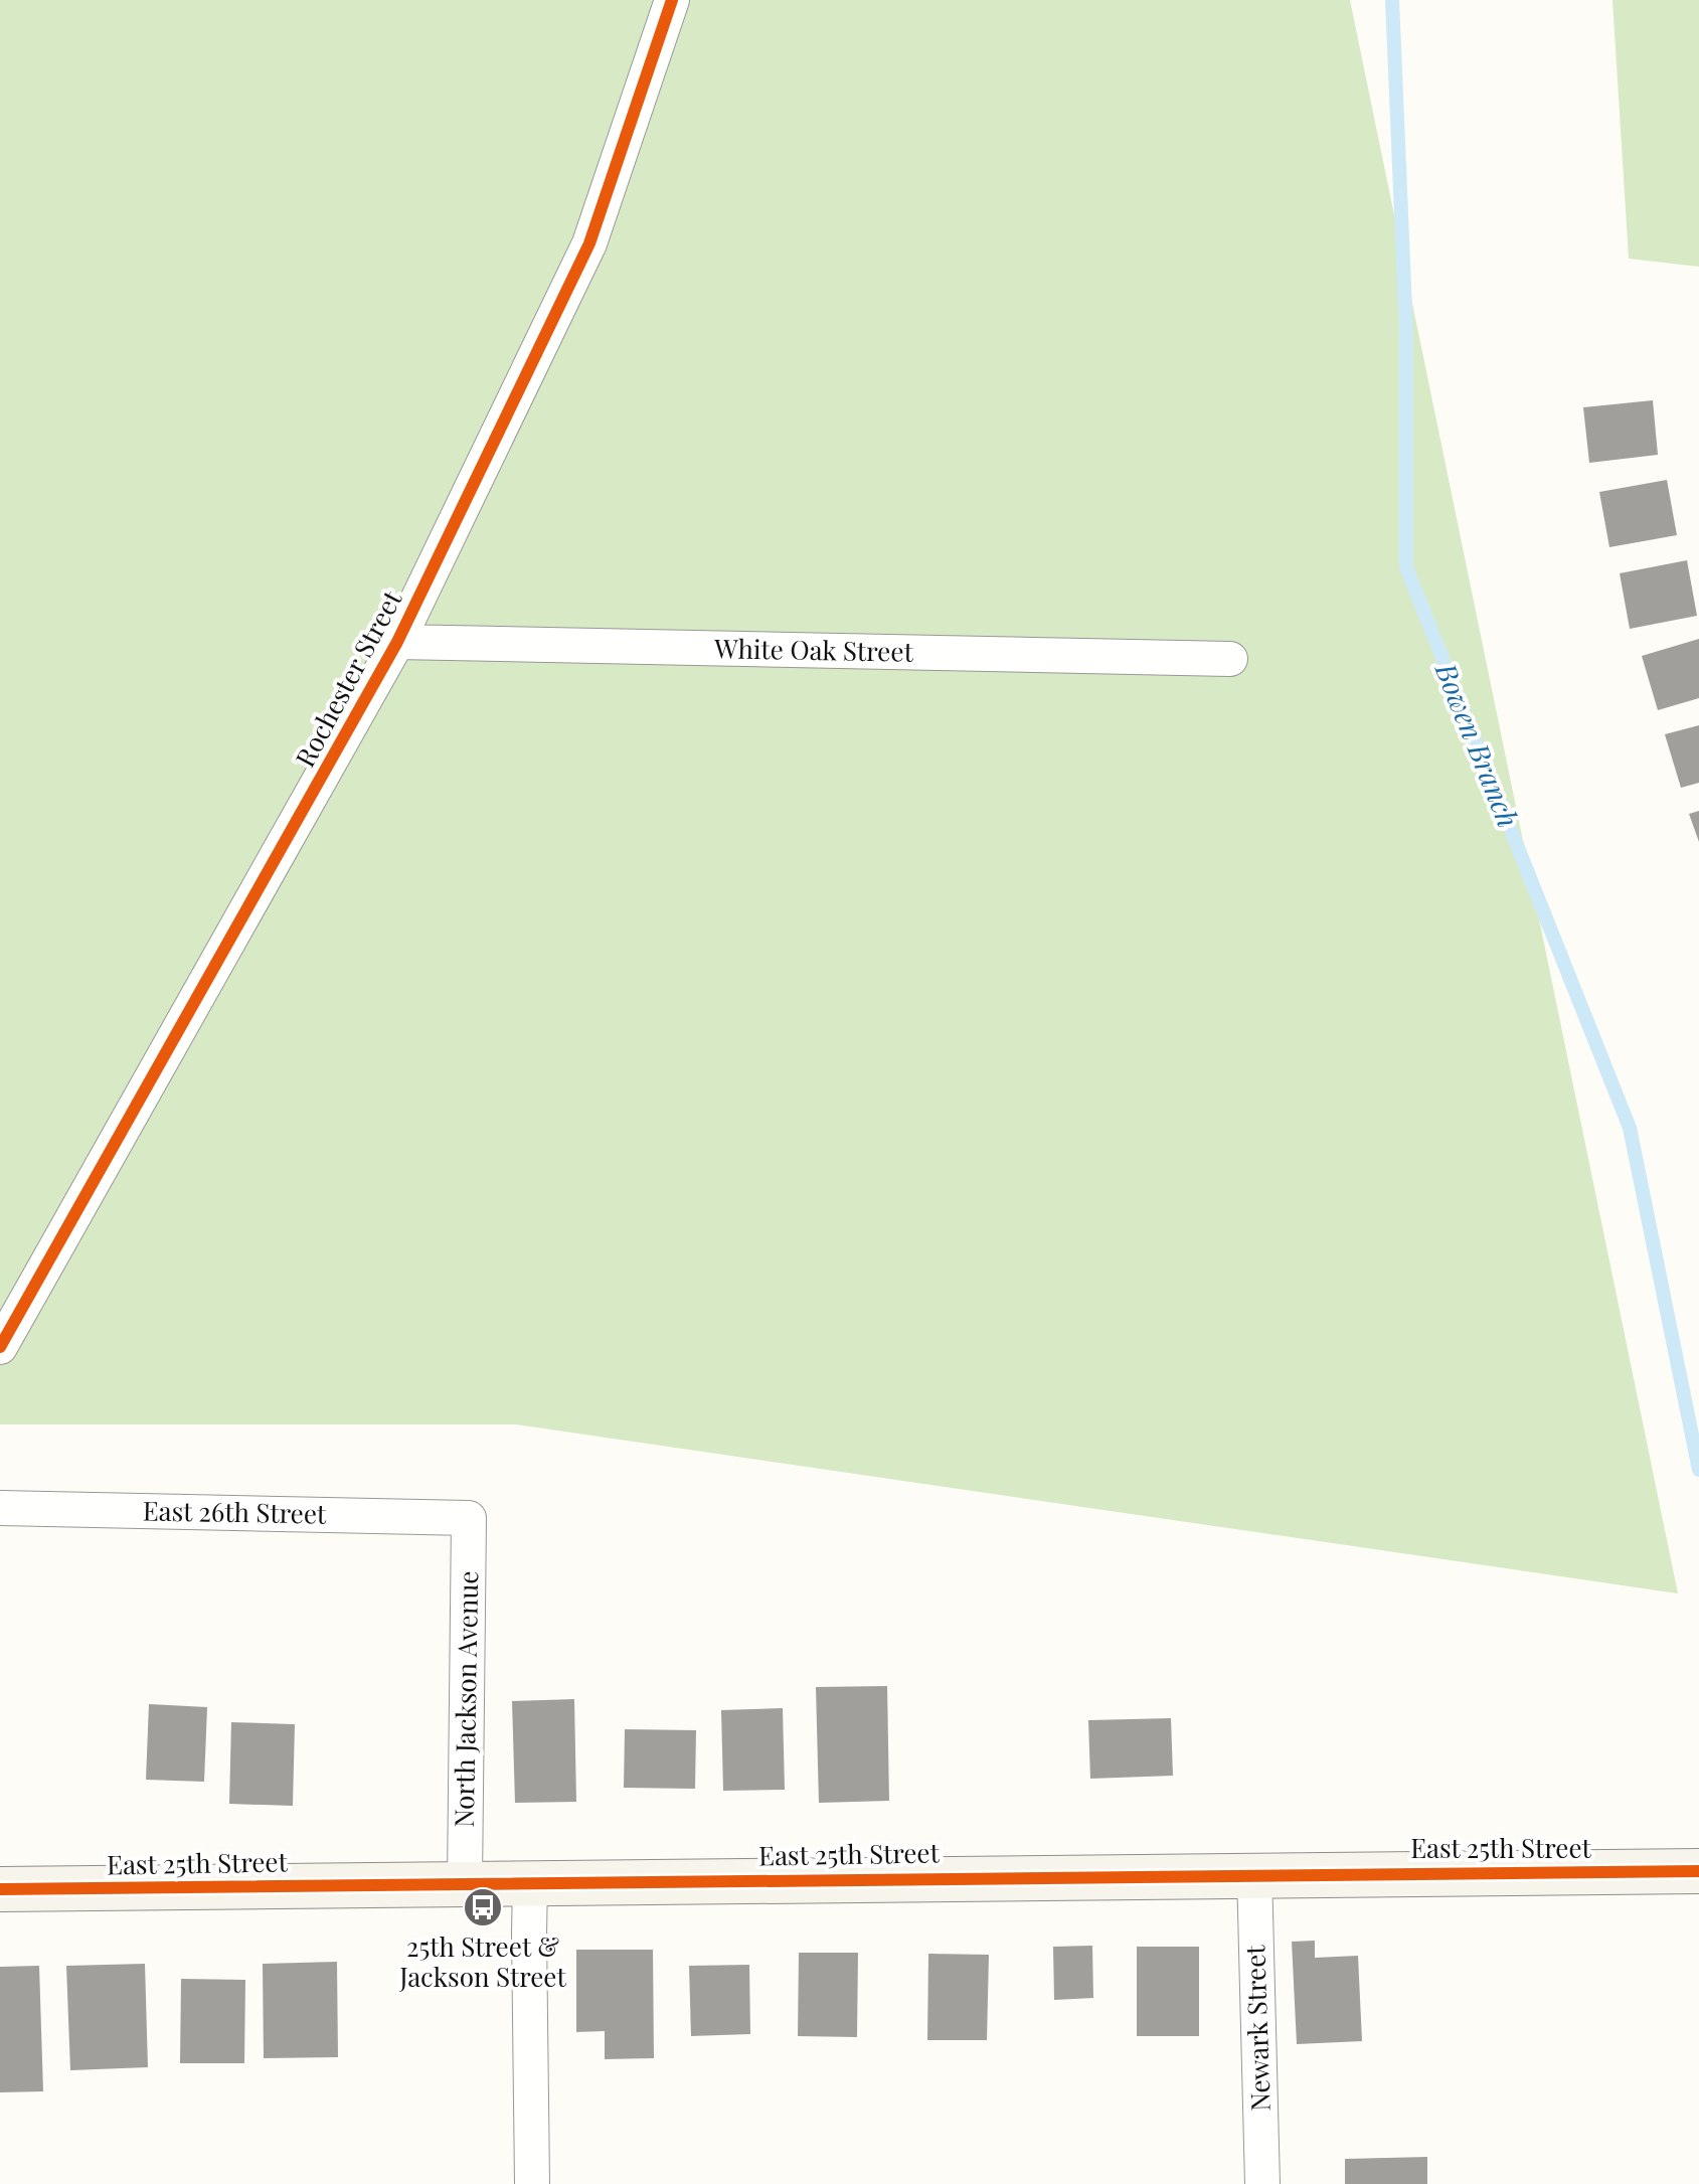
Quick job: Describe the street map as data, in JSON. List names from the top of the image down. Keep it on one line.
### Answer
{"streets":{"street":["White Oak Street","Rochester Street","East 26th Street","North Jackson Avenue","East 25th Street","Newark Street"]},"crossings":[["White Oak Street","Rochester Street"],["East 26th Street","North Jackson Avenue"],["North Jackson Avenue","East 25th Street"],["East 25th Street","Newark Street"]],"water":["Bowen Branch"],"places":{"bus stop":["25th Street & Jackson Street"]}}
